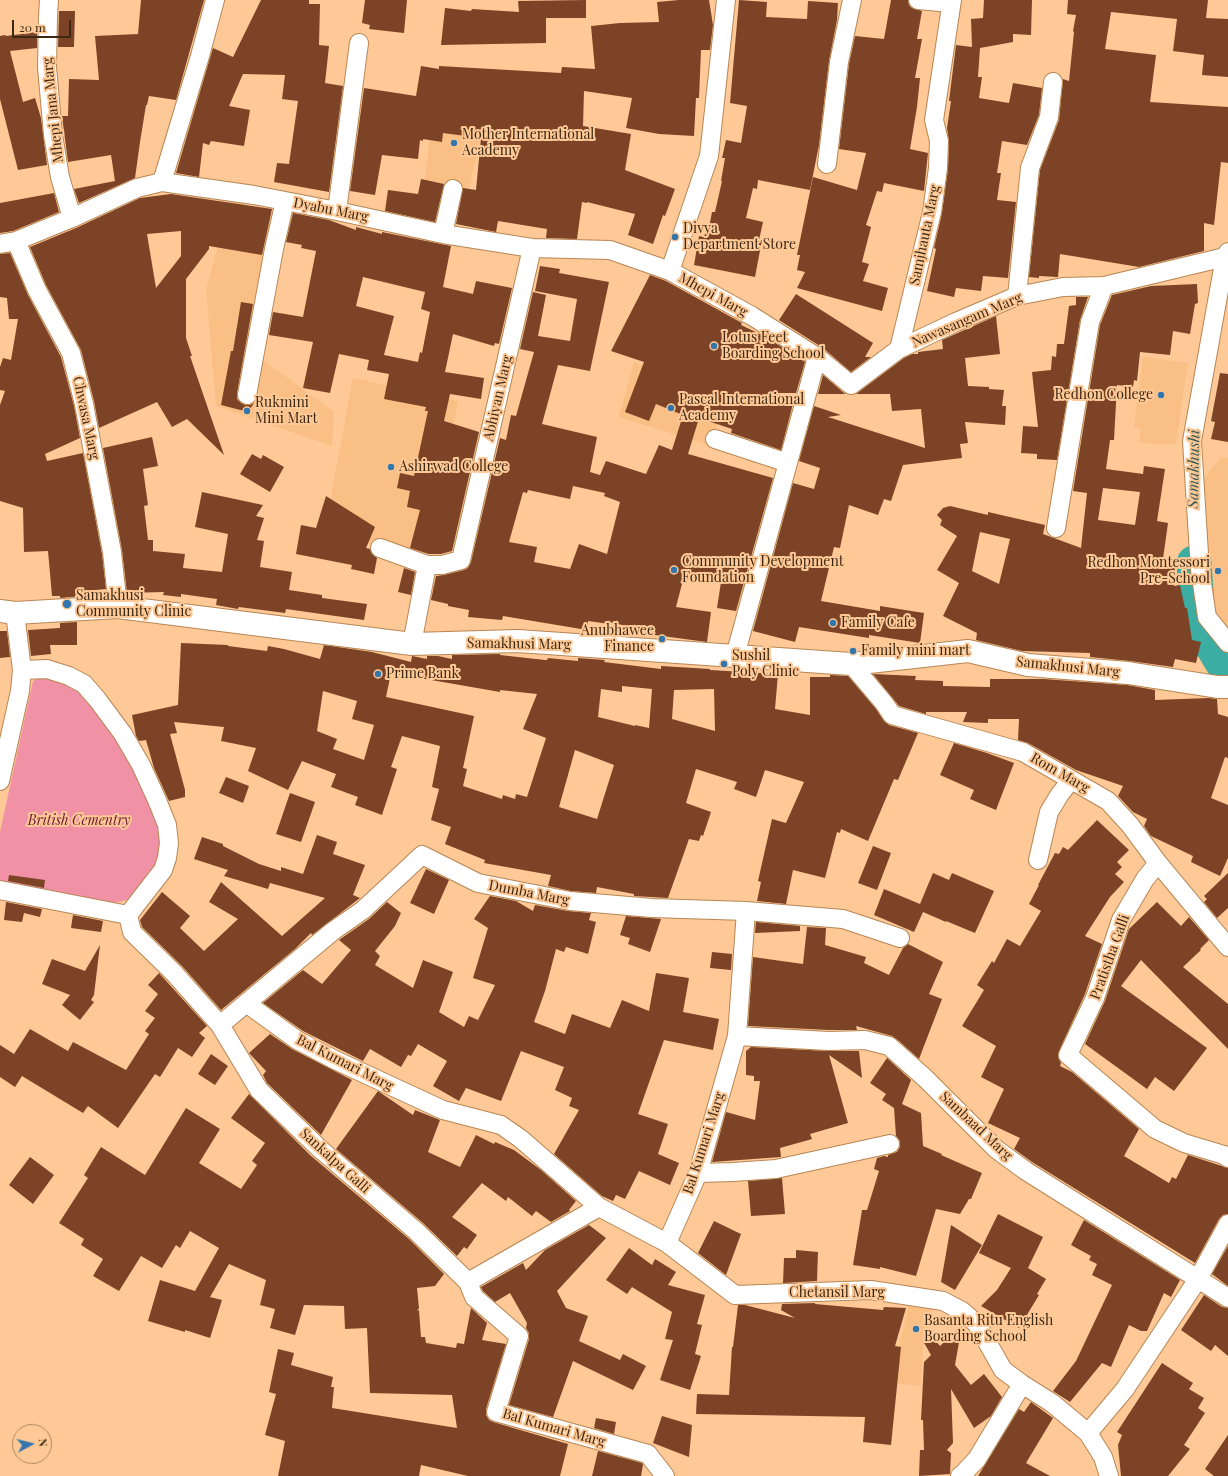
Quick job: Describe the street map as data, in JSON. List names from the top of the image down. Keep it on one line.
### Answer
{"streets":{"main road":["Samakhusi Marg"],"street":["Mhepi Jana Marg","Dyabu Marg","Samjhauta Marg","Mhepi Marg","Nawasangam Marg","Abhiyan Marg","Chwasa Marg","Rom Marg","Dumba Marg","Pratistha Galli","Bal Kumari Marg","Sambaad Marg","Sankalpa Galli","Chetansil Marg"]},"crossings":[["Mhepi Jana Marg","Dyabu Marg"],["Dyabu Marg","Mhepi Marg"],["Dyabu Marg","Abhiyan Marg"],["Dyabu Marg","Chwasa Marg"],["Samjhauta Marg","Nawasangam Marg"],["Mhepi Marg","Nawasangam Marg"],["Chwasa Marg","Samakhusi Marg"],["Samakhusi Marg","Rom Marg"],["Rom Marg","Pratistha Galli"],["Dumba Marg","Bal Kumari Marg"],["Bal Kumari Marg","Sambaad Marg"],["Bal Kumari Marg","Sankalpa Galli"],["Bal Kumari Marg","Chetansil Marg"]],"water":["Samakhushi"],"parks":["British Cementry"],"places":["Mother International Academy","Divya Department Store","Lotus Feet Boarding School","Redhon College","Pascal International Academy","Rukmini Mini Mart","Ashirwad College","Community Development Foundation","Redhon Montessori Pre-School","Samakhusi Community Clinic","Family Cafe","Anubhawee Finance","Family mini mart","Sushil Poly Clinic","Prime Bank","Basanta Ritu English Boarding School"],"scale_bar":"20 m","north":"right"}
